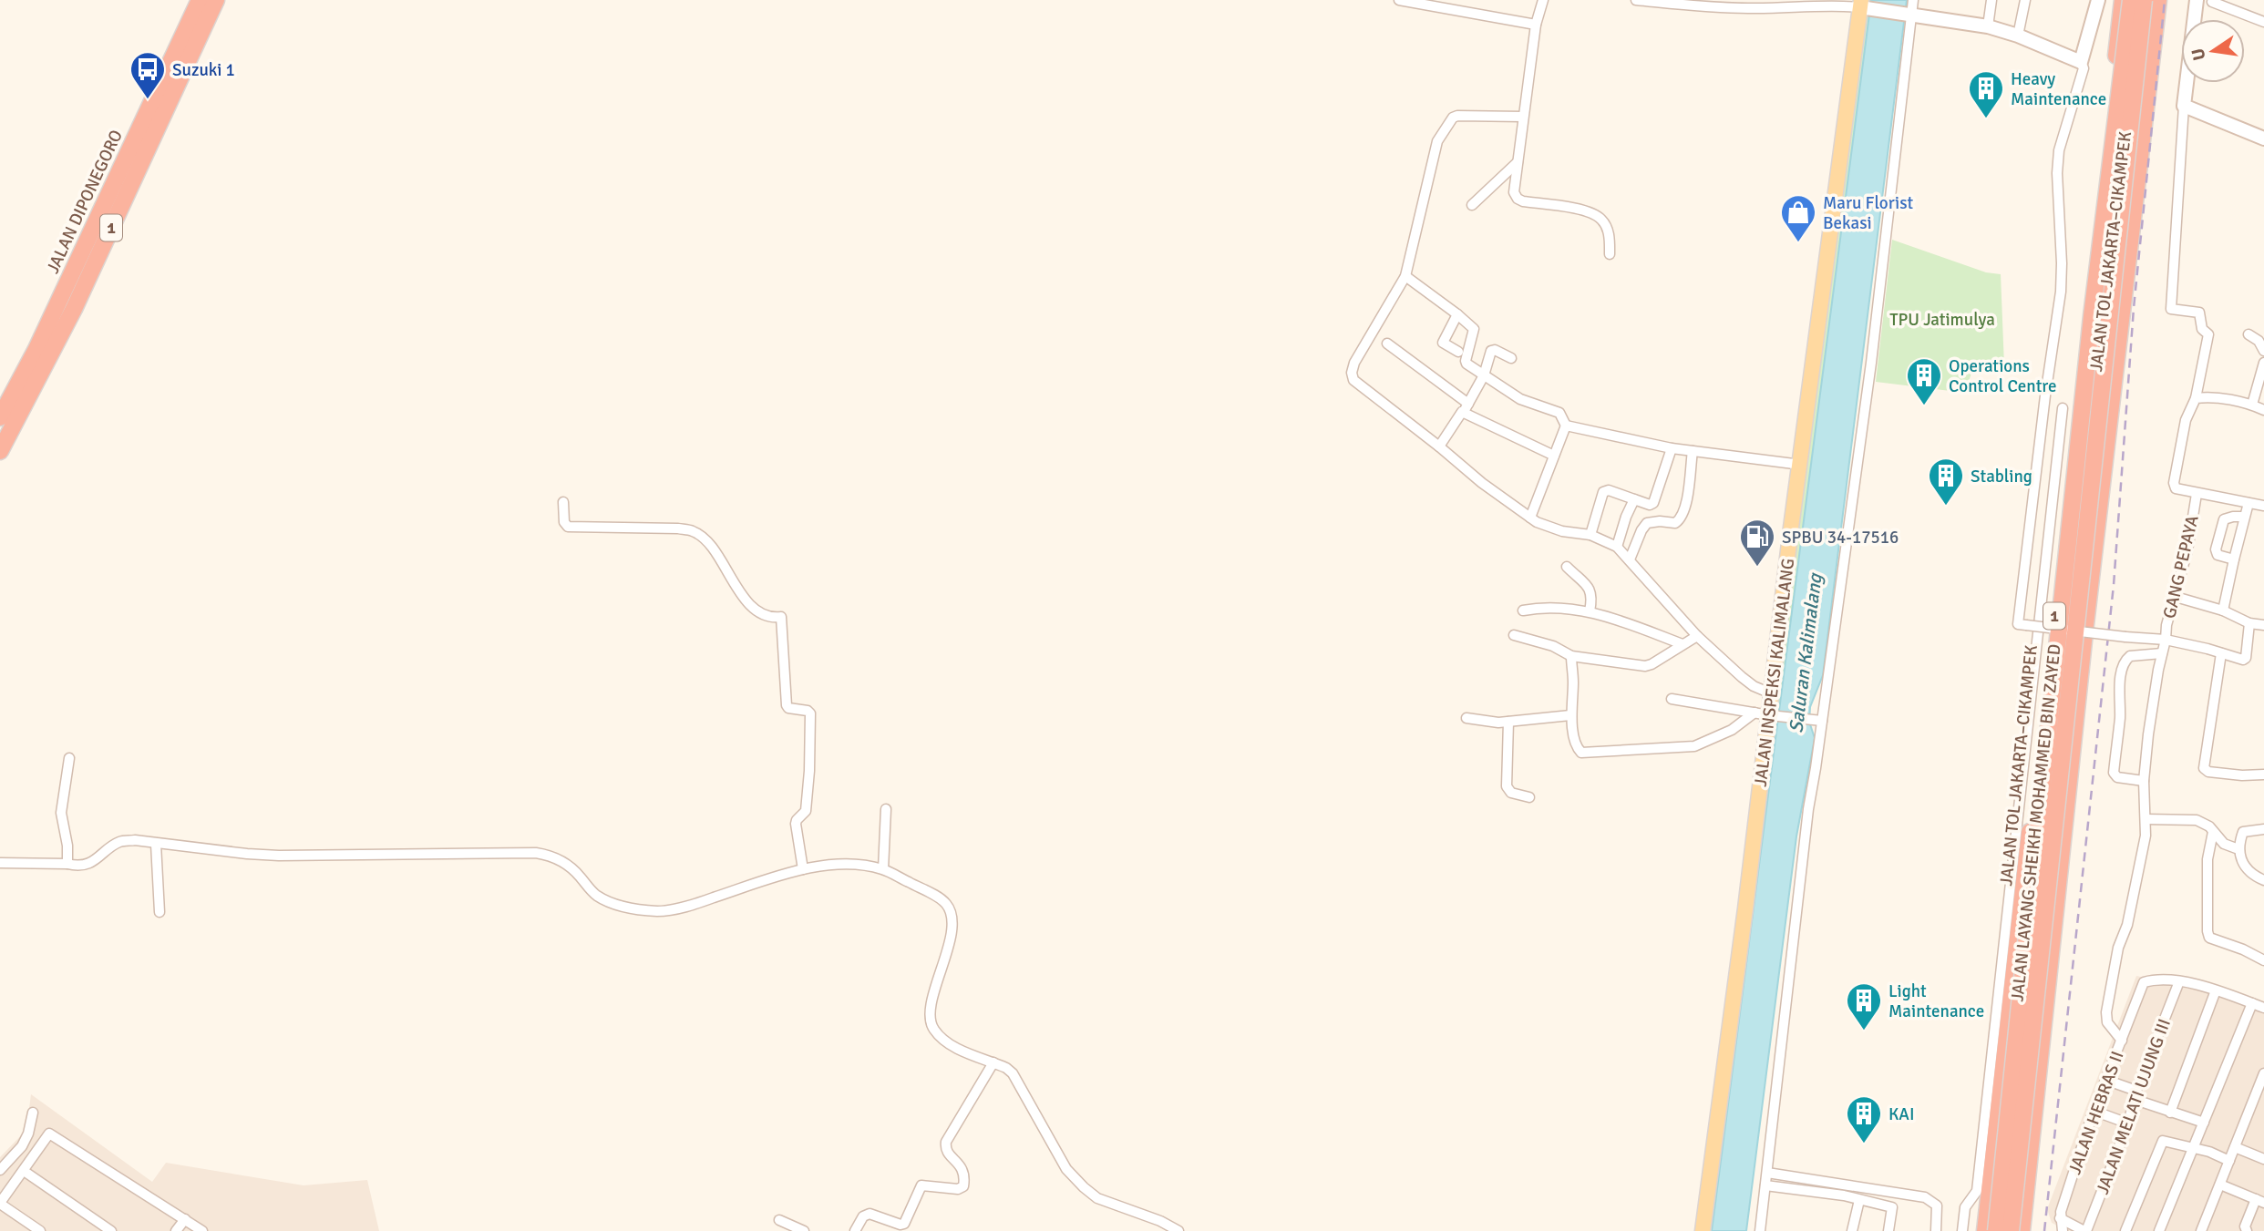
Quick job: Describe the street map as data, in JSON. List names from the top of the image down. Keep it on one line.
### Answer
{"streets":{"highway":["JALAN DIPONEGORO","1","JALAN TOL JAKARTA–CIKAMPEK","JALAN LAYANG SHEIKH MOHAMMED BIN ZAYED"],"main road":["JALAN INSPEKSI KALIMALANG"],"street":["GANG PEPAYA","JALAN MELATI UJUNG III","JALAN HEBRAS II"]},"crossings":[["GANG PEPAYA","JALAN HEBRAS II"],["JALAN MELATI UJUNG III","JALAN HEBRAS II"]],"water":["Saluran Kalimalang"],"parks":["TPU Jatimulya"],"places":{"bus stop":["Suzuki 1"],"building":["Heavy Maintenance","Operations Control Centre","Stabling","Light Maintenance","KAI"],"shop":["Maru Florist Bekasi"],"fuel station":["SPBU 34-17516"]},"north":"left"}
